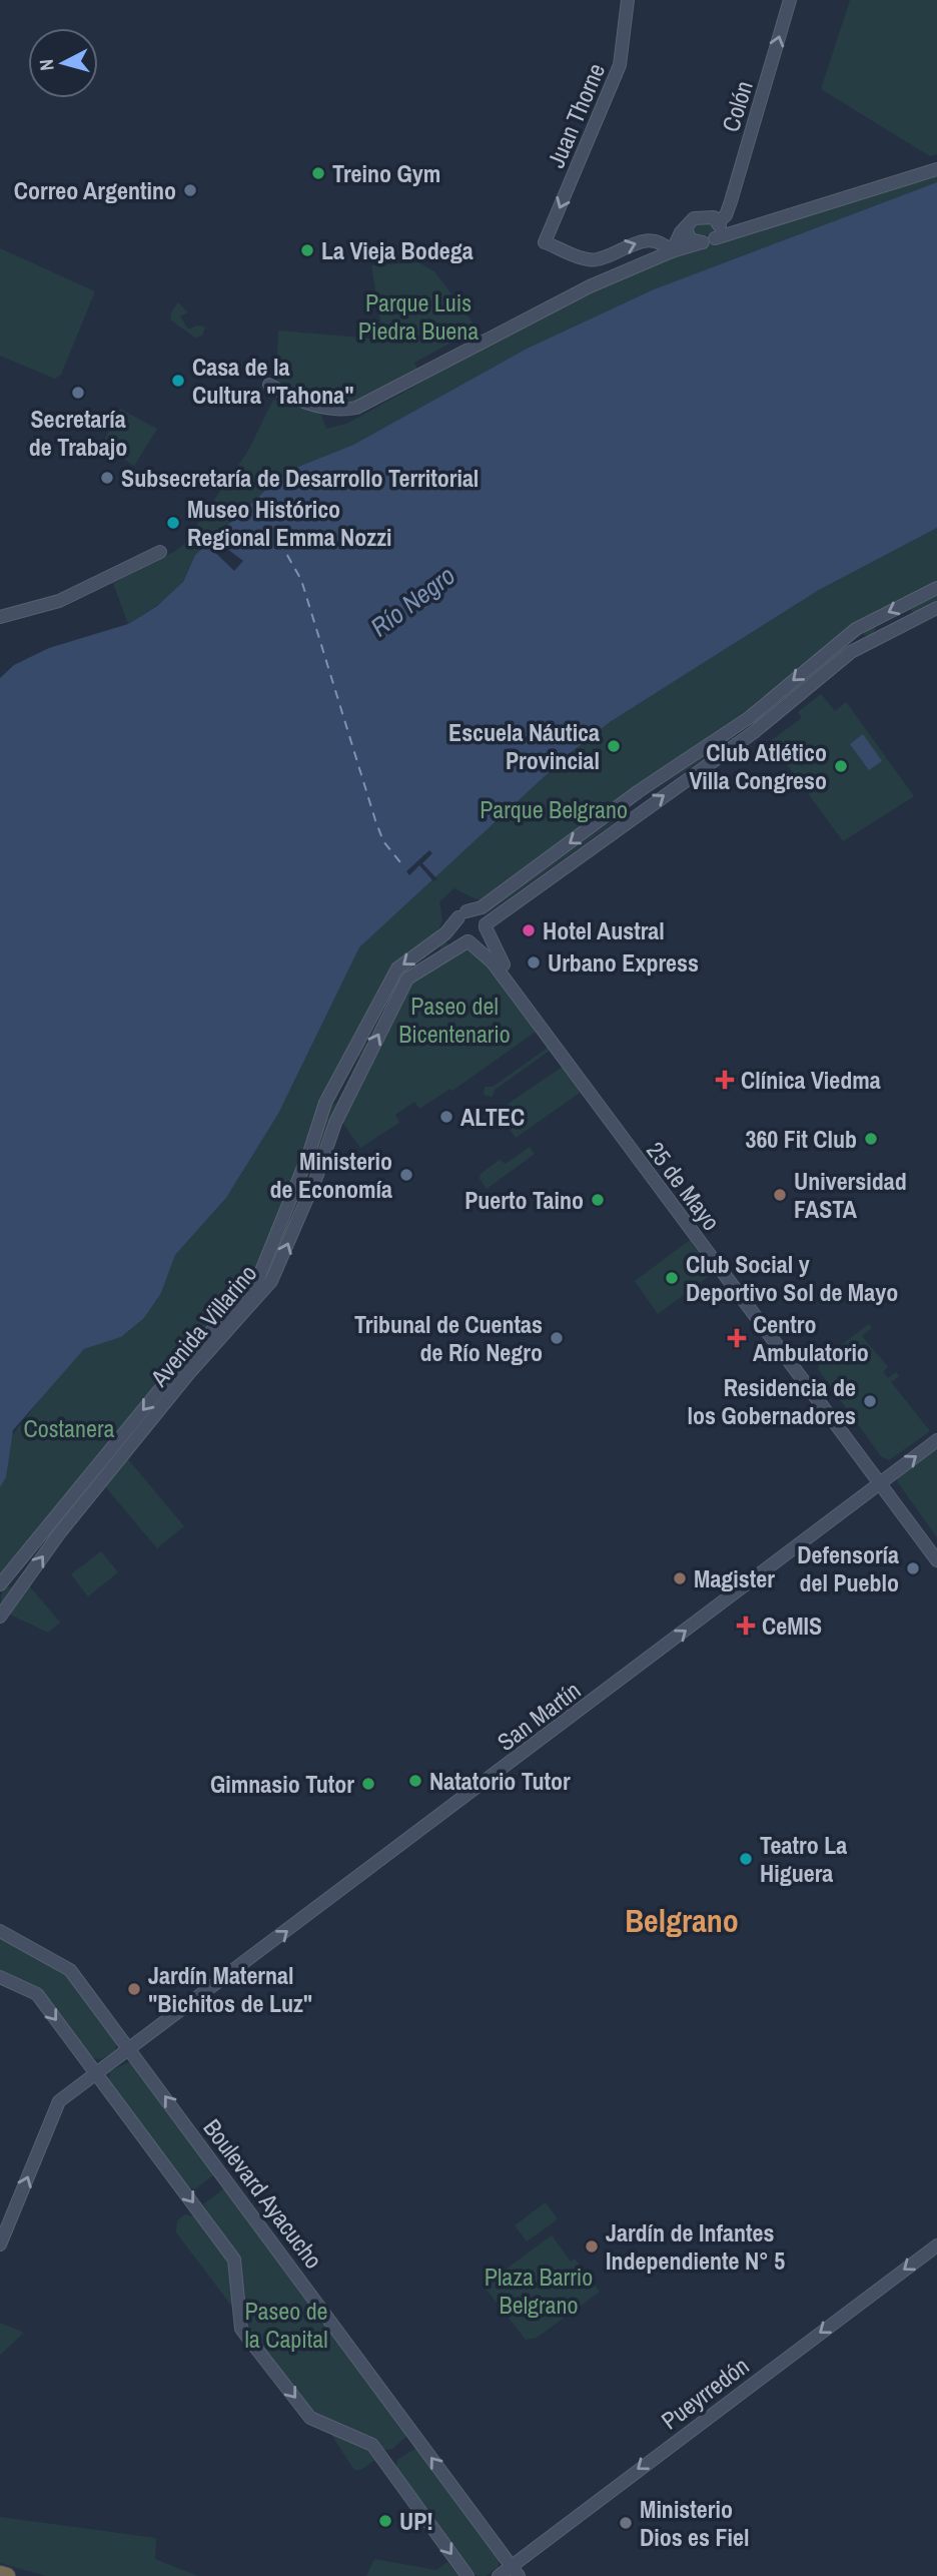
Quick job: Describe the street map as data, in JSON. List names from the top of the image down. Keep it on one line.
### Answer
{"streets":{"main road":["Colón","Juan Thorne","25 de Mayo","Avenida Villarino","San Martín","Boulevard Ayacucho","Pueyrredón"]},"crossings":[["25 de Mayo","Avenida Villarino"],["25 de Mayo","San Martín"],["San Martín","Boulevard Ayacucho"],["Boulevard Ayacucho","Pueyrredón"]],"one_way":["Colón","San Martín","Pueyrredón"],"districts":["Belgrano"],"water":["Río Negro"],"parks":["Parque Luis Piedra Buena","Parque Belgrano","Paseo del Bicentenario","Costanera","Plaza Barrio Belgrano","Paseo de la Capital"],"places":{"other":["Treino Gym","Correo Argentino","La Vieja Bodega","Casa de la Cultura \"Tahona\"","Secretaría de Trabajo","Subsecretaría de Desarrollo Territorial","Museo Histórico Regional Emma Nozzi","Escuela Náutica Provincial","Club Atlético Villa Congreso","Hotel Austral","Urbano Express","ALTEC","360 Fit Club","Ministerio de Economía","Universidad FASTA","Puerto Taino","Club Social y Deportivo Sol de Mayo","Tribunal de Cuentas de Río Negro","Residencia de los Gobernadores","Defensoría del Pueblo","Magister","Natatorio Tutor","Gimnasio Tutor","Teatro La Higuera","Jardín Maternal \"Bichitos de Luz\"","Jardín de Infantes Independiente N° 5","UP!","Ministerio Dios es Fiel"],"health":["Clínica Viedma","Centro Ambulatorio","CeMIS"]},"north":"left"}
